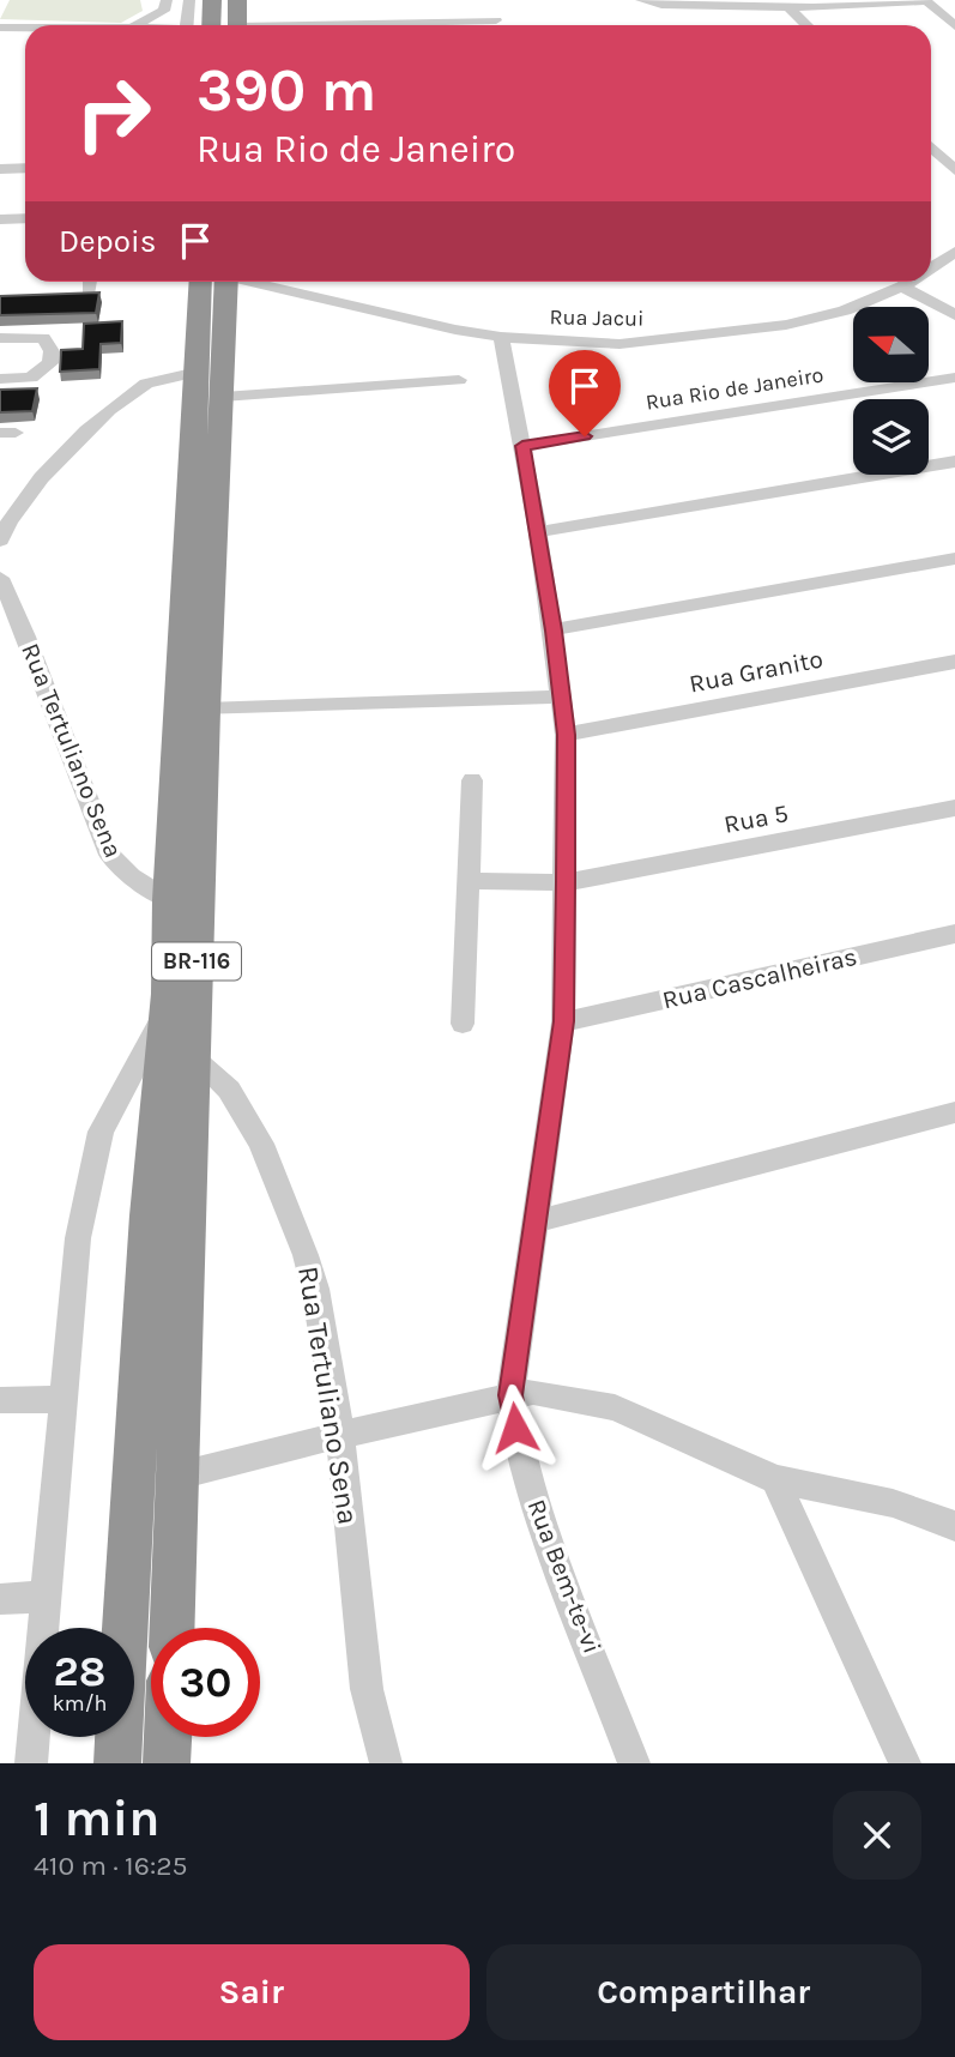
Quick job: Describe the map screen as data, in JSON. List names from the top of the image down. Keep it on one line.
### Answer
{"streets":{"highway":["BR-116"],"street":["Rua Jacui","Rua Rio de Janeiro","Rua Granito","Rua Tertuliano Sena","Rua 5","Rua Cascalheiras","Rua Bem-te-vi"]},"crossings":[["Rua Jacui","Rua Bem-te-vi"],["Rua Rio de Janeiro","Rua Bem-te-vi"],["Rua Granito","Rua Bem-te-vi"],["Rua Tertuliano Sena","BR-116"],["Rua 5","Rua Bem-te-vi"],["Rua Cascalheiras","Rua Bem-te-vi"]],"north":"left","page":{"turn":["390 m","Rua Rio de Janeiro"],"then":"Depois","speed":"28 km/h","limit":"30","heading":["1 min","410 m · 16:25"],"buttons":["Sair","Compartilhar"]}}
